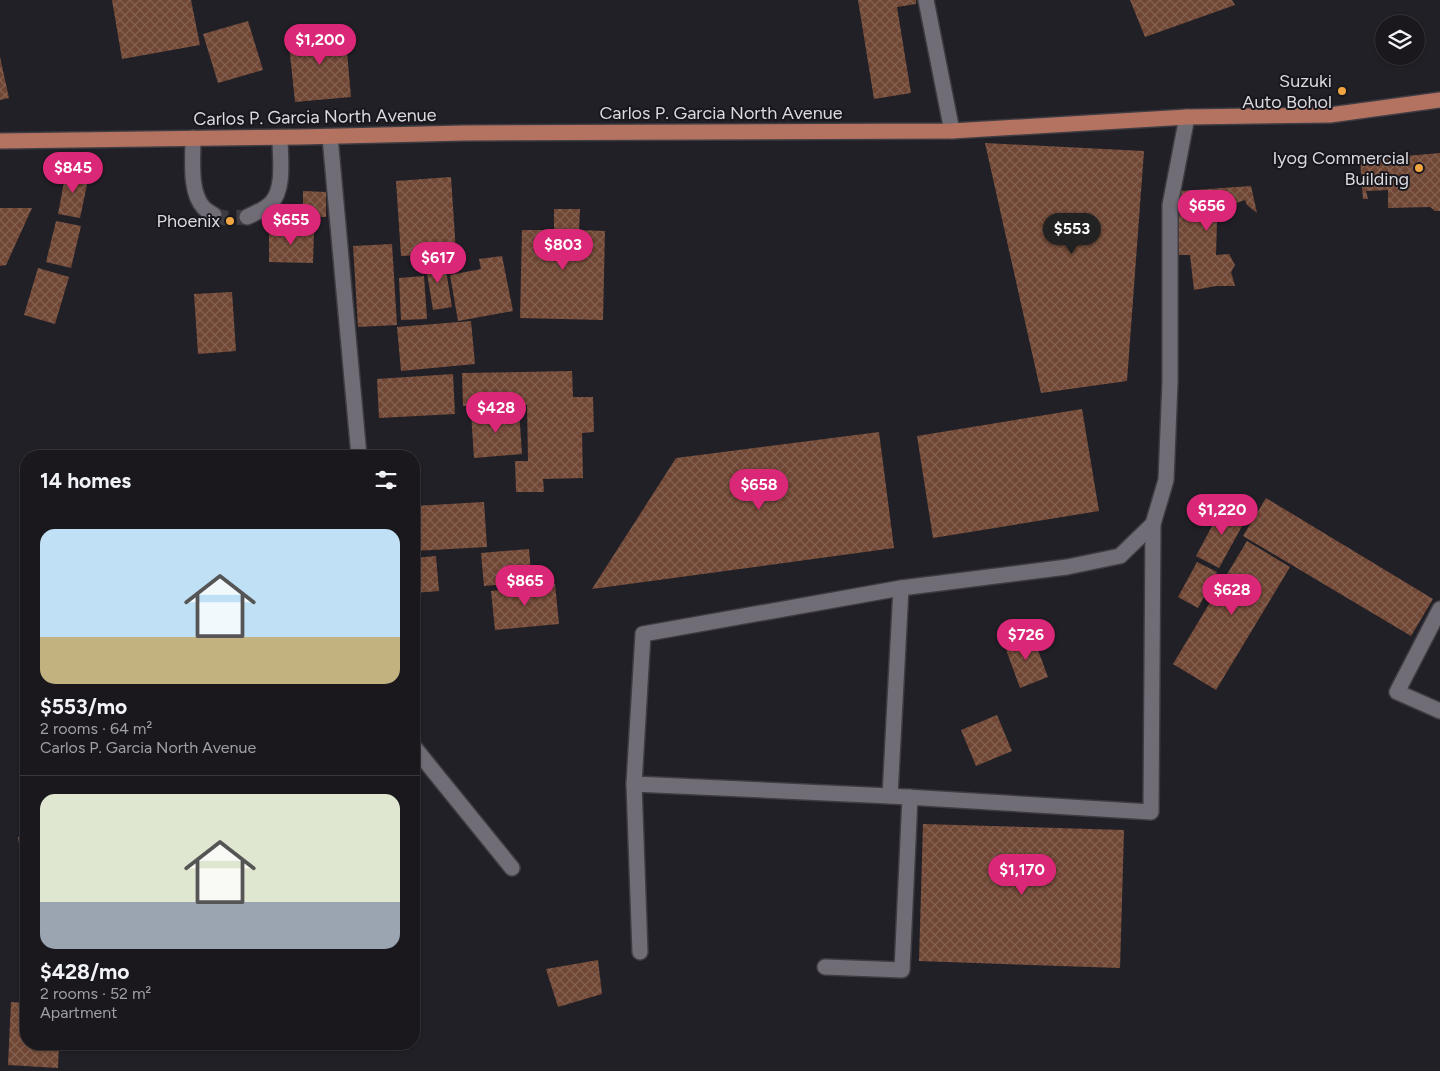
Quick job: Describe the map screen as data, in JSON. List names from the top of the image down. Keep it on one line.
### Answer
{"streets":{"main road":["Carlos P. Garcia North Avenue"]},"places":["Suzuki Auto Bohol","Iyog Commercial Building","Phoenix"],"page":{"price":["$1,200","$845","$656","$655","$553","$803","$617","$428","$658","$1,220","$865","$628","$726","$1,170"],"heading":"14 homes","list":[{"name":"$553/mo","note":"2 rooms · 64 m² · Carlos P. Garcia North Avenue"},{"name":"$428/mo","note":"2 rooms · 52 m² · Apartment"}]}}
